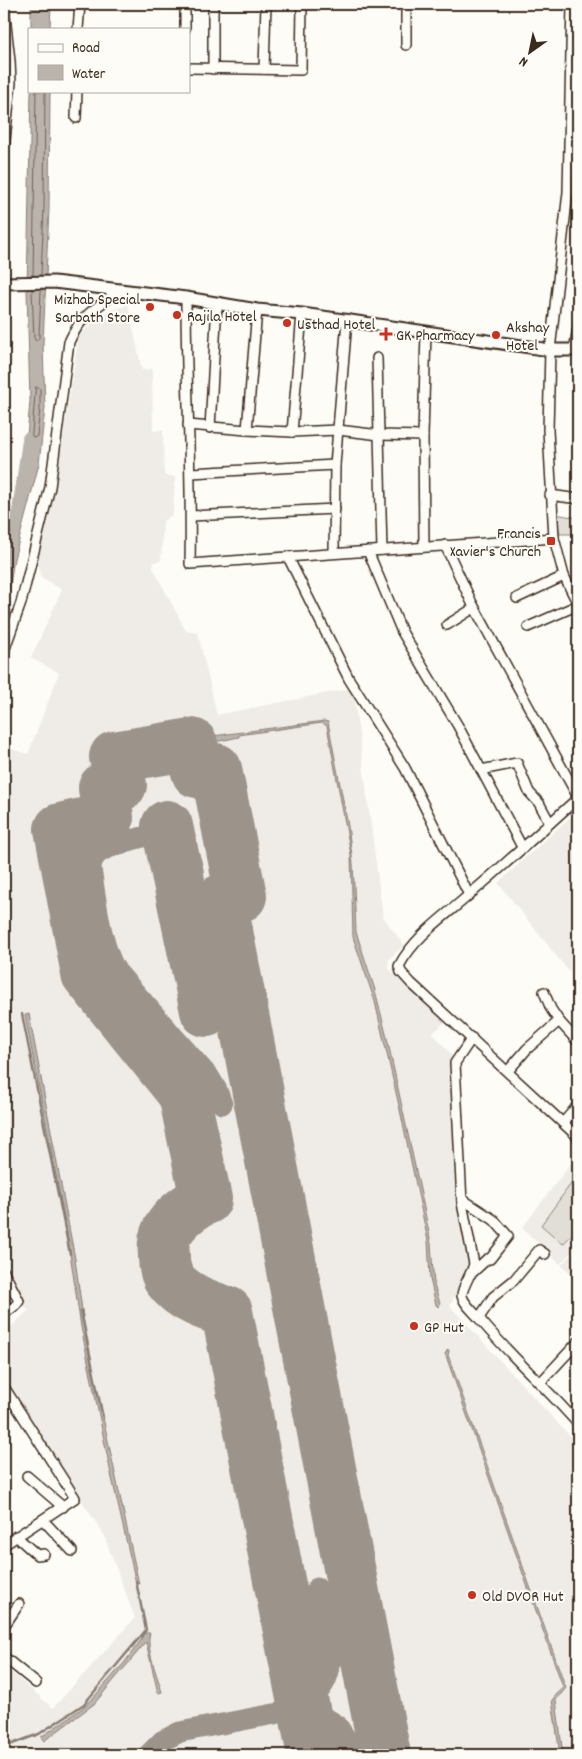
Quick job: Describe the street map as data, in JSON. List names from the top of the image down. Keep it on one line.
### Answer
{"places":{"other":["Mizhab Special Sarbath Store","Rajila Hotel","Usthad Hotel","Akshay Hotel","GP Hut","Old DVOR Hut"],"health":["GK Pharmacy"],"transit":["Francis Xavier's Church"]},"legend":["Road","Water"],"north":"bottom left"}
